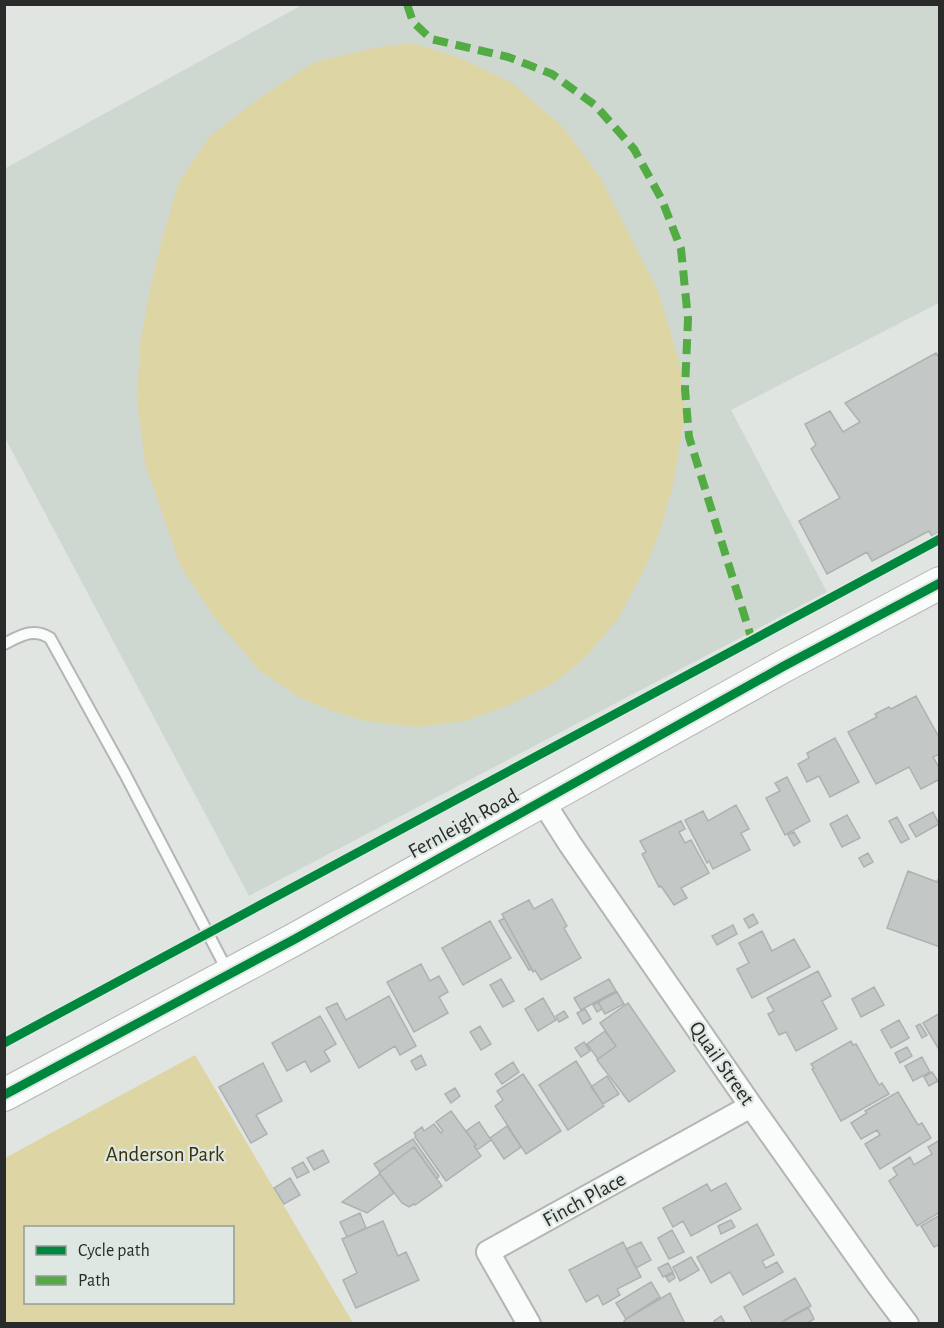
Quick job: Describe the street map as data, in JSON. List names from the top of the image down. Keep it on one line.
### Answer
{"streets":{"street":["Fernleigh Road","Quail Street","Finch Place"]},"crossings":[["Fernleigh Road","Quail Street"],["Quail Street","Finch Place"]],"parks":["Anderson Park"],"legend":["Cycle path","Path"]}
